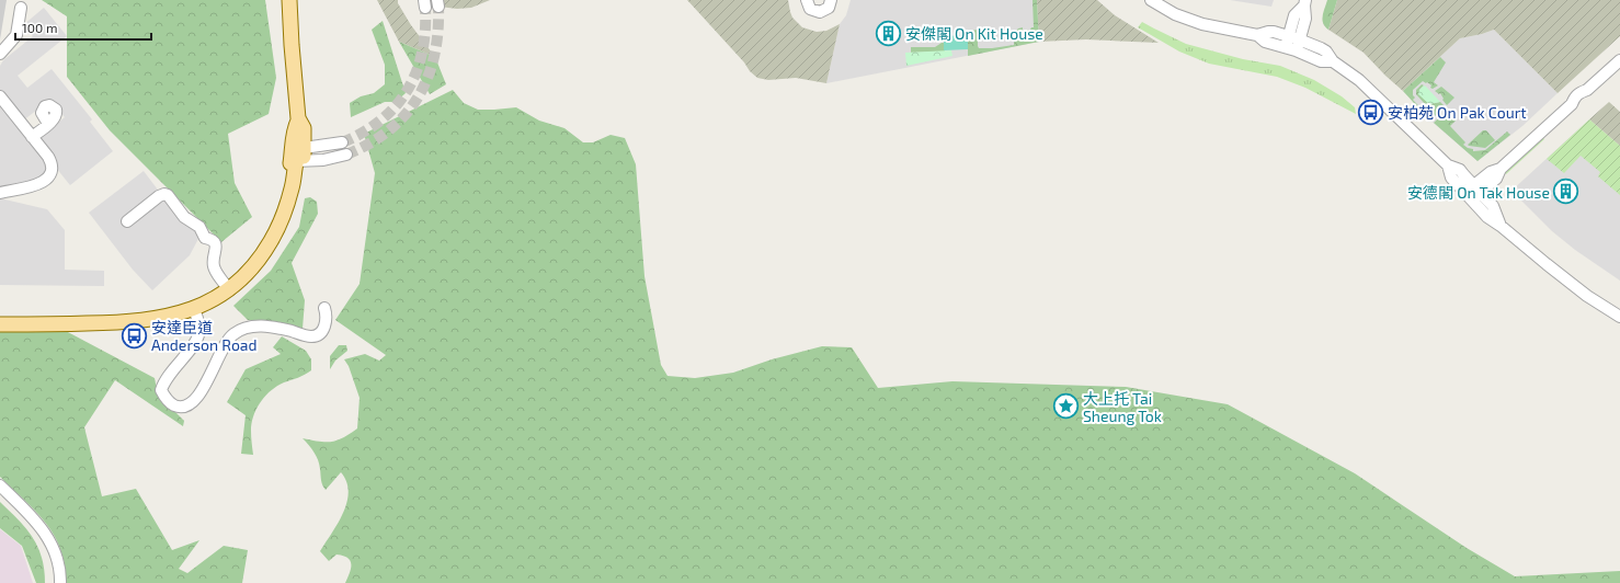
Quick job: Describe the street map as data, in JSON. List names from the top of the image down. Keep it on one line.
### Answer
{"places":{"building":["安傑閣 On Kit House","安德閣 On Tak House"],"bus stop":["安柏苑 On Pak Court","安達臣道 Anderson Road"],"place":["大上托 Tai Sheung Tok"]},"scale_bar":"100 m"}
